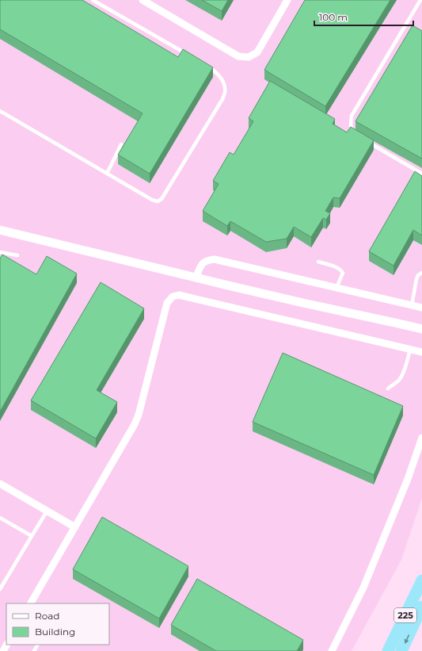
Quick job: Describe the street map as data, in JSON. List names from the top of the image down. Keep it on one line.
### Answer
{"streets":{"highway":["225"]},"legend":["Road","Building"],"scale_bar":"100 m"}
